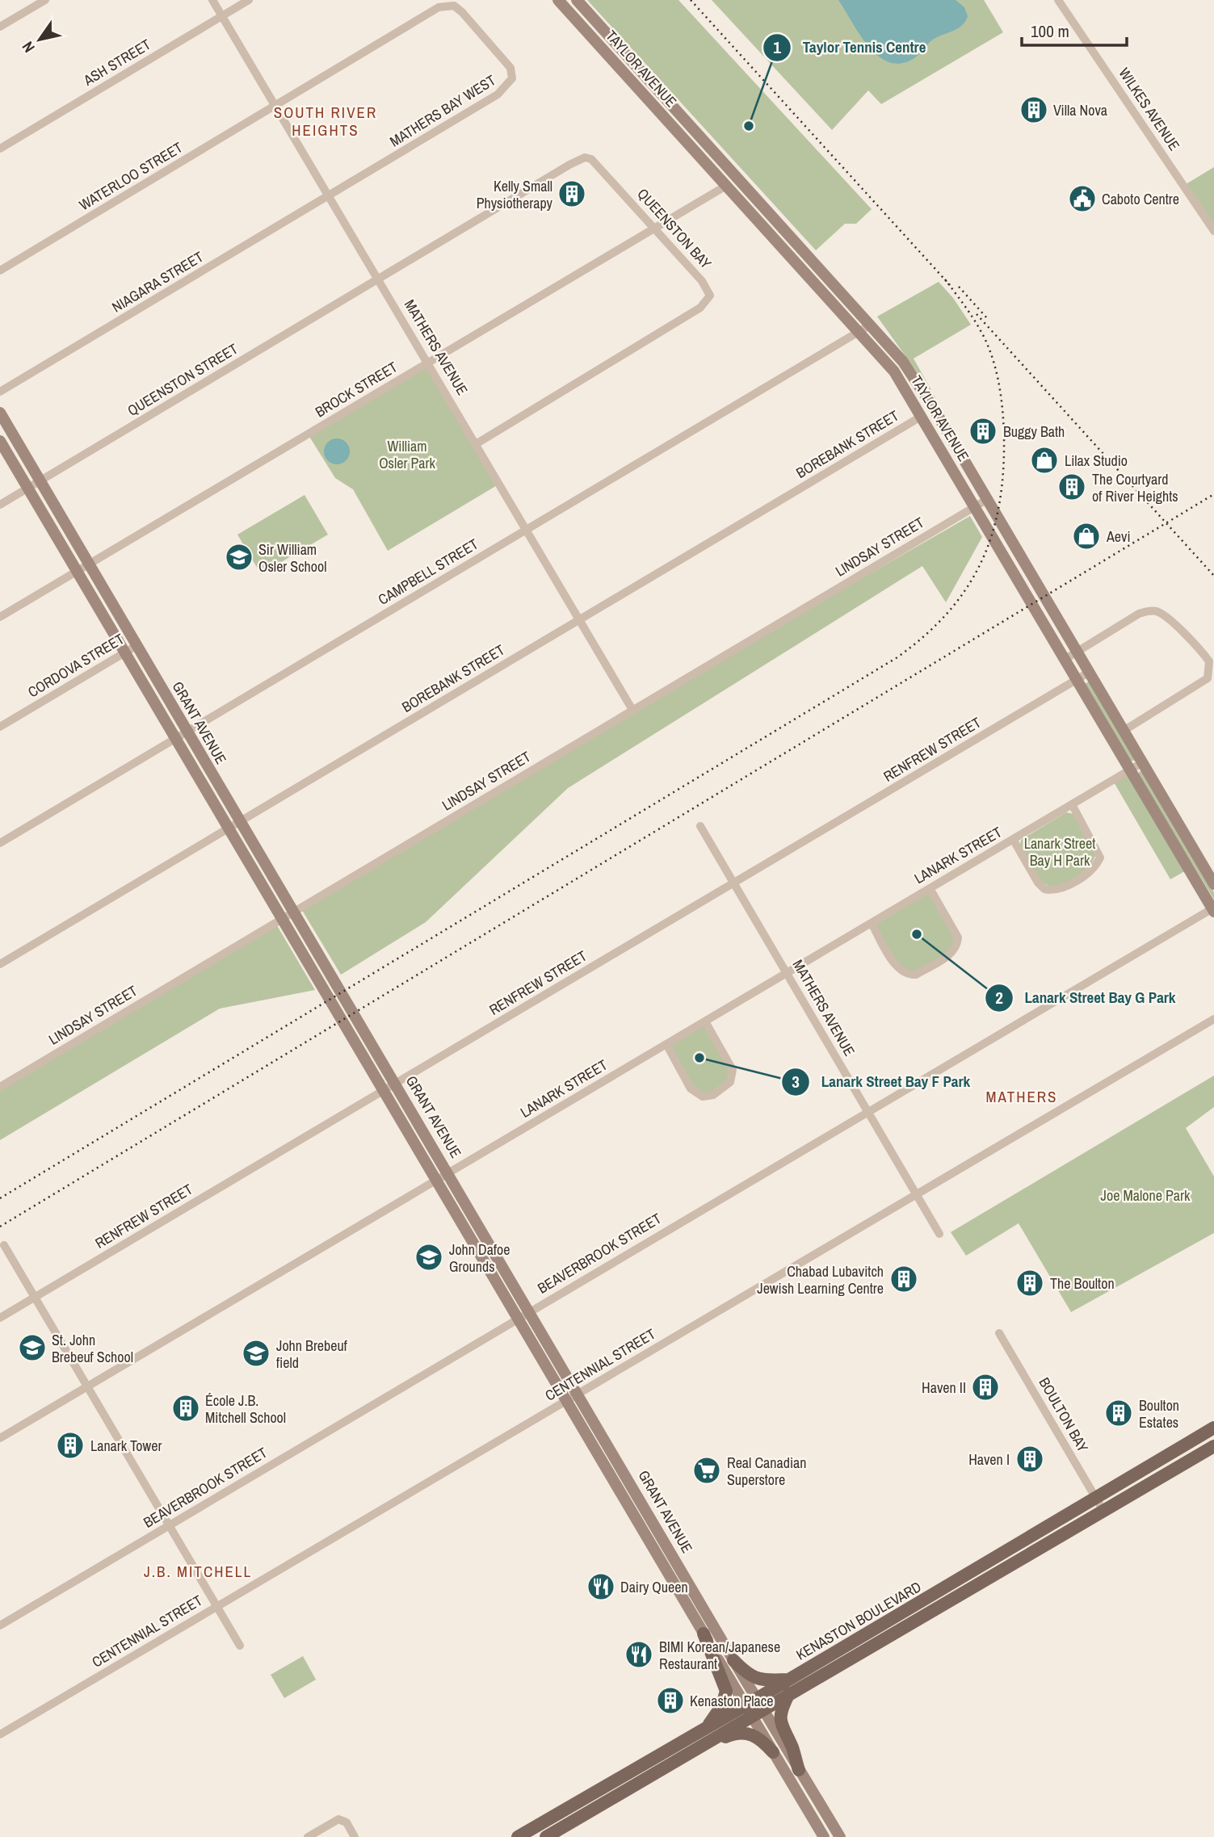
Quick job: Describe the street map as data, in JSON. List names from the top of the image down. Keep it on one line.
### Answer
{"streets":{"main road":["TAYLOR AVENUE","GRANT AVENUE","KENASTON BOULEVARD"],"street":["ASH STREET","WILKES AVENUE","MATHERS BAY WEST","WATERLOO STREET","QUEENSTON BAY","NIAGARA STREET","MATHERS AVENUE","QUEENSTON STREET","BROCK STREET","BOREBANK STREET","LINDSAY STREET","CAMPBELL STREET","CORDOVA STREET","RENFREW STREET","LANARK STREET","BEAVERBROOK STREET","CENTENNIAL STREET","BOULTON BAY"]},"crossings":[["ASH STREET","MATHERS AVENUE"],["TAYLOR AVENUE","BROCK STREET"],["TAYLOR AVENUE","BOREBANK STREET"],["TAYLOR AVENUE","LINDSAY STREET"],["TAYLOR AVENUE","CAMPBELL STREET"],["TAYLOR AVENUE","RENFREW STREET"],["TAYLOR AVENUE","LANARK STREET"],["TAYLOR AVENUE","BEAVERBROOK STREET"],["MATHERS BAY WEST","WATERLOO STREET"],["MATHERS BAY WEST","NIAGARA STREET"],["MATHERS BAY WEST","MATHERS AVENUE"],["WATERLOO STREET","MATHERS AVENUE"],["QUEENSTON BAY","MATHERS AVENUE"],["QUEENSTON BAY","QUEENSTON STREET"],["QUEENSTON BAY","BROCK STREET"],["NIAGARA STREET","MATHERS AVENUE"],["MATHERS AVENUE","QUEENSTON STREET"],["MATHERS AVENUE","BROCK STREET"],["MATHERS AVENUE","BOREBANK STREET"],["MATHERS AVENUE","LINDSAY STREET"],["MATHERS AVENUE","CAMPBELL STREET"],["MATHERS AVENUE","RENFREW STREET"],["MATHERS AVENUE","LANARK STREET"],["MATHERS AVENUE","BEAVERBROOK STREET"],["MATHERS AVENUE","CENTENNIAL STREET"],["QUEENSTON STREET","GRANT AVENUE"],["BROCK STREET","GRANT AVENUE"],["BOREBANK STREET","GRANT AVENUE"],["LINDSAY STREET","GRANT AVENUE"],["CAMPBELL STREET","GRANT AVENUE"],["CORDOVA STREET","GRANT AVENUE"],["GRANT AVENUE","RENFREW STREET"],["GRANT AVENUE","LANARK STREET"],["GRANT AVENUE","BEAVERBROOK STREET"],["GRANT AVENUE","CENTENNIAL STREET"],["GRANT AVENUE","KENASTON BOULEVARD"],["BOULTON BAY","KENASTON BOULEVARD"]],"districts":["SOUTH RIVER HEIGHTS","MATHERS","J.B. MITCHELL"],"parks":["William Osler Park","Lanark Street Bay H Park","Joe Malone Park"],"places":{"building":["Villa Nova","Kelly Small Physiotherapy","Buggy Bath","The Courtyard of River Heights","Chabad Lubavitch Jewish Learning Centre","The Boulton","Haven II","École J.B. Mitchell School","Boulton Estates","Lanark Tower","Haven I","Kenaston Place"],"other":["Taylor Tennis Centre","Lanark Street Bay G Park","Lanark Street Bay F Park"],"public building":["Caboto Centre"],"shop":["Lilax Studio","Aevi"],"school or university":["Sir William Osler School","John Dafoe Grounds","St. John Brebeuf School","John Brebeuf field"],"supermarket":["Real Canadian Superstore"],"restaurant":["Dairy Queen","BIMI Korean/Japanese Restaurant"]},"scale_bar":"100 m","north":"bottom left"}
